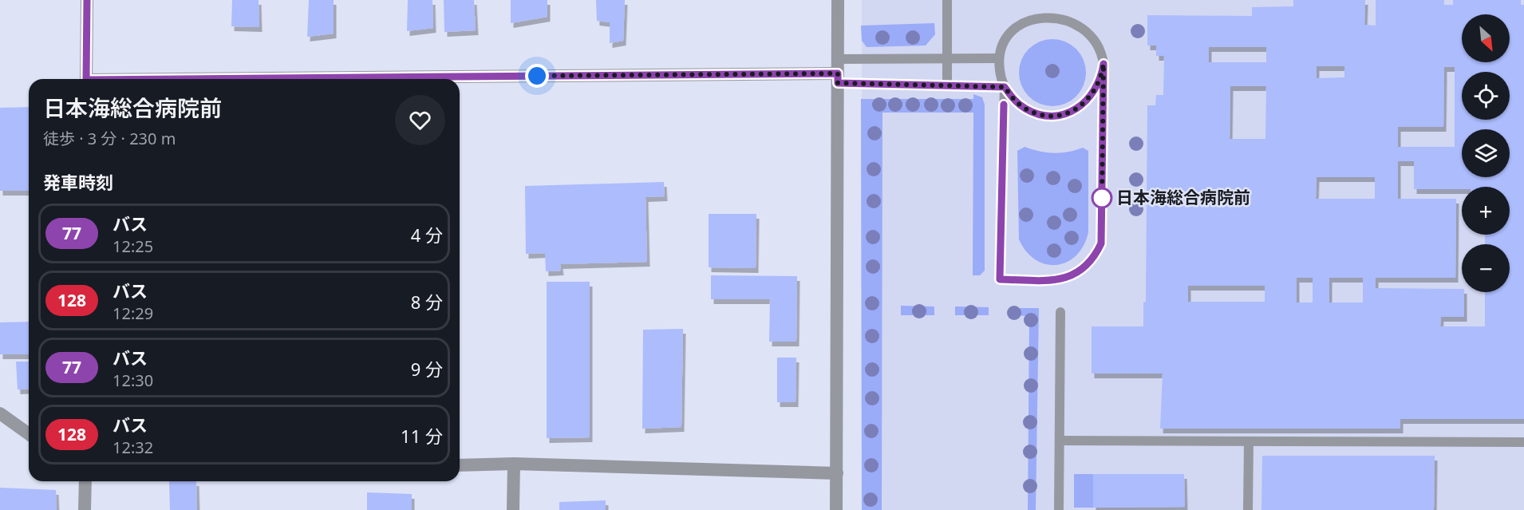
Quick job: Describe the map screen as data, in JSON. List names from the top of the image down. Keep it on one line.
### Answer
{"places":["日本海総合病院前"],"lines":["bus line 77"],"north":"bottom right","page":{"map_buttons":["+","−"],"heading":[["日本海総合病院前","徒歩 · 3 分 · 230 m"],"発車時刻"],"list":[{"mark":"77","name":"バス","note":"12:25","value":"4 分"},{"mark":"128","name":"バス","note":"12:29","value":"8 分"},{"mark":"77","name":"バス","note":"12:30","value":"9 分"},{"mark":"128","name":"バス","note":"12:32","value":"11 分"}]}}
